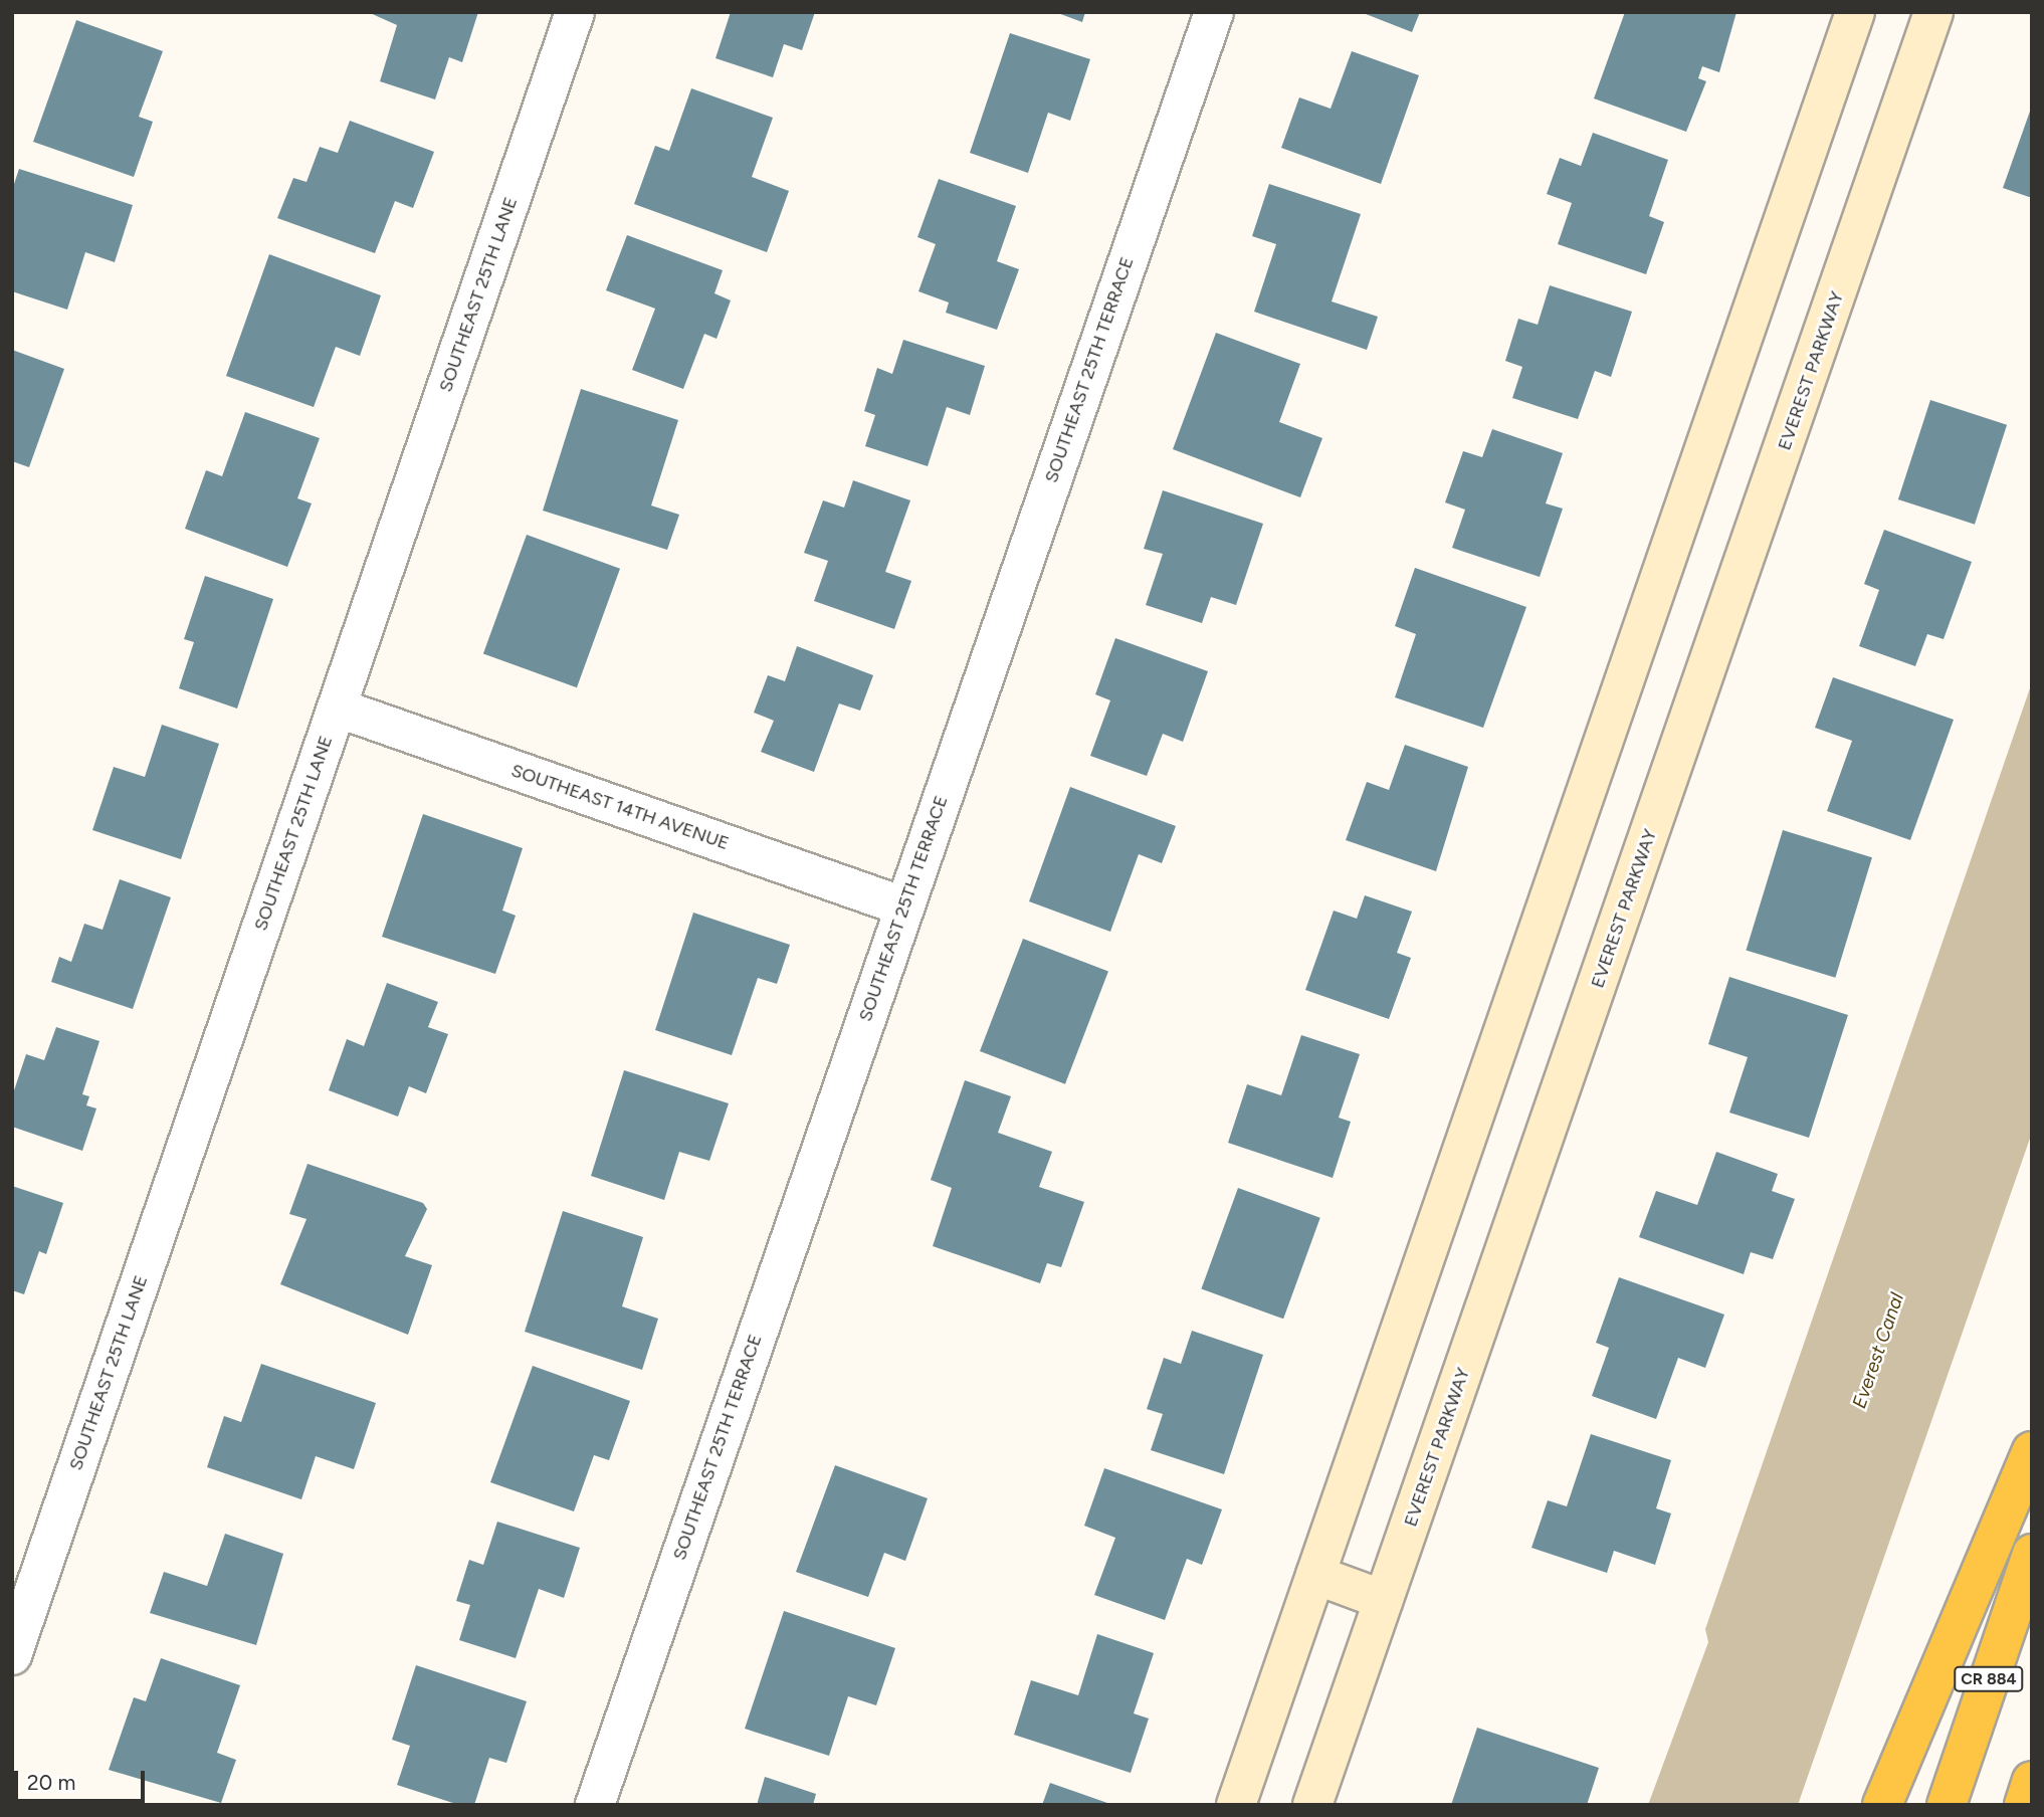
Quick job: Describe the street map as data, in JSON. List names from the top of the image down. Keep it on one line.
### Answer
{"streets":{"highway":["CR 884"],"street":["SOUTHEAST 25TH LANE","SOUTHEAST 25TH TERRACE","EVEREST PARKWAY","SOUTHEAST 14TH AVENUE"]},"crossings":[["SOUTHEAST 25TH LANE","SOUTHEAST 14TH AVENUE"],["SOUTHEAST 25TH TERRACE","SOUTHEAST 14TH AVENUE"]],"water":["Everest Canal"],"scale_bar":"20 m"}
